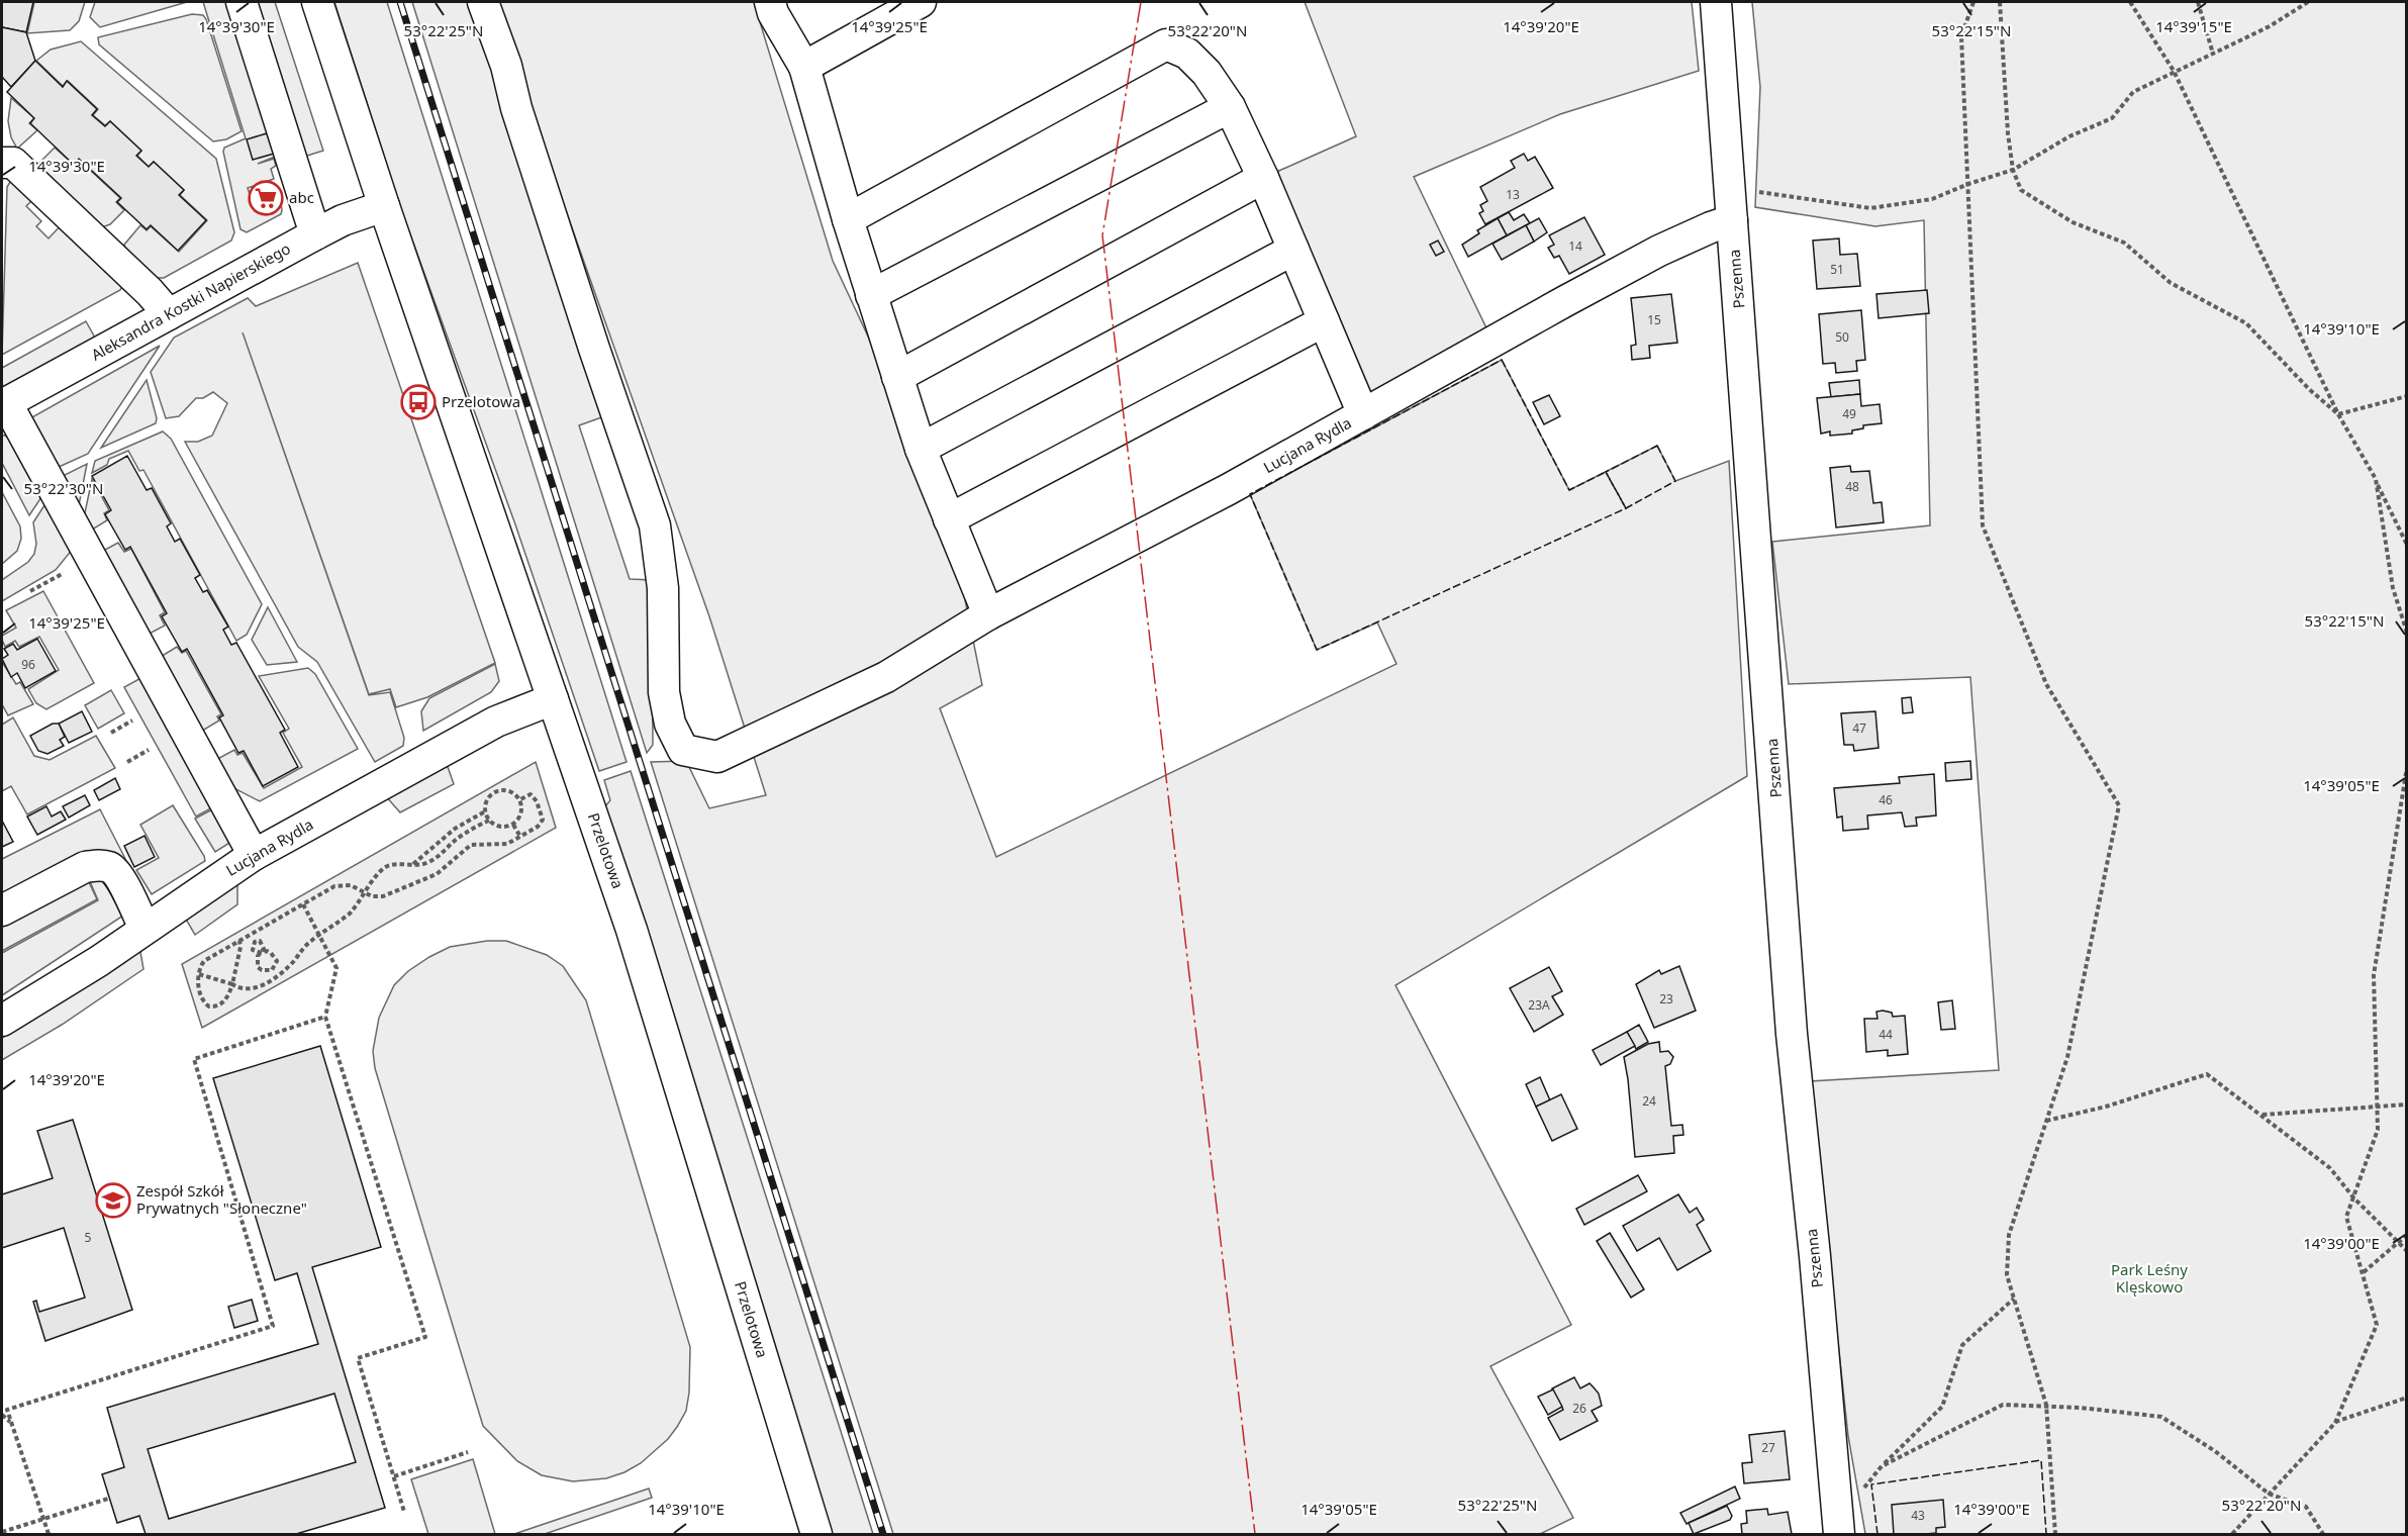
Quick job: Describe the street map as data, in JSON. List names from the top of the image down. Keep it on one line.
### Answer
{"streets":{"street":["Pszenna","Aleksandra Kostki Napierskiego","Lucjana Rydla","Przelotowa"]},"crossings":[["Pszenna","Lucjana Rydla"],["Aleksandra Kostki Napierskiego","Przelotowa"],["Lucjana Rydla","Przelotowa"]],"parks":["Park Leśny Klęskowo"],"places":{"supermarket":["abc"],"bus stop":["Przelotowa"],"school or university":["Zespół Szkół Prywatnych \"Słoneczne\""]},"house_numbers":["13","14","51","15","50","49","48","96","47","46","23","23A","44","24","5","26","27","43"],"coordinates":["14°39'30\"E","14°39'25\"E","14°39'20\"E","14°39'15\"E","53°22'25\"N","53°22'20\"N","53°22'15\"N","14°39'10\"E","53°22'30\"N","14°39'05\"E","14°39'00\"E"]}
